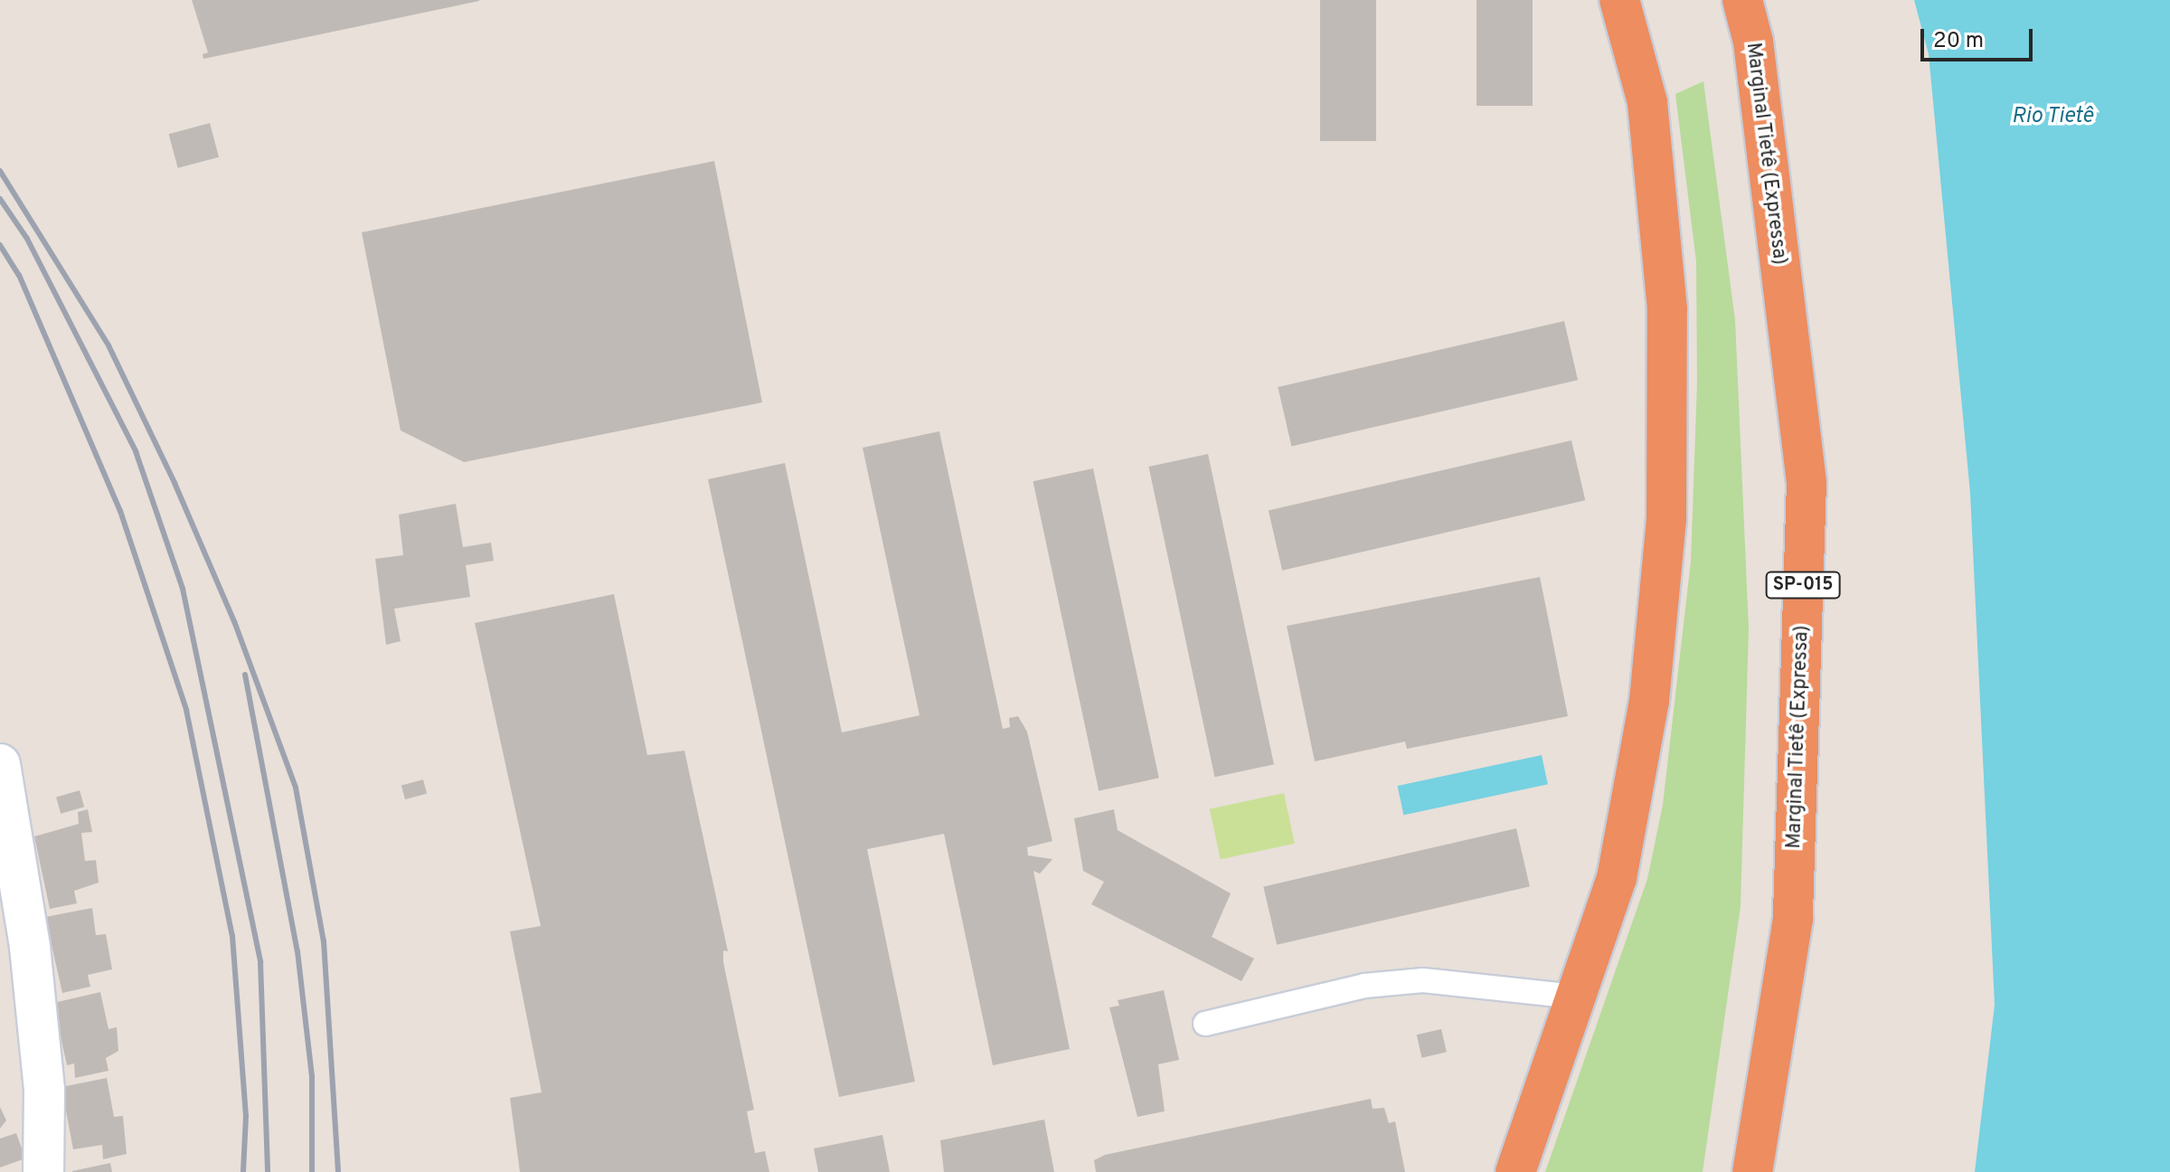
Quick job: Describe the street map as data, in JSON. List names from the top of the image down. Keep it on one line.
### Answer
{"streets":{"highway":["Marginal Tietê (Expressa)","SP-015"]},"water":["Rio Tietê"],"scale_bar":"20 m"}
